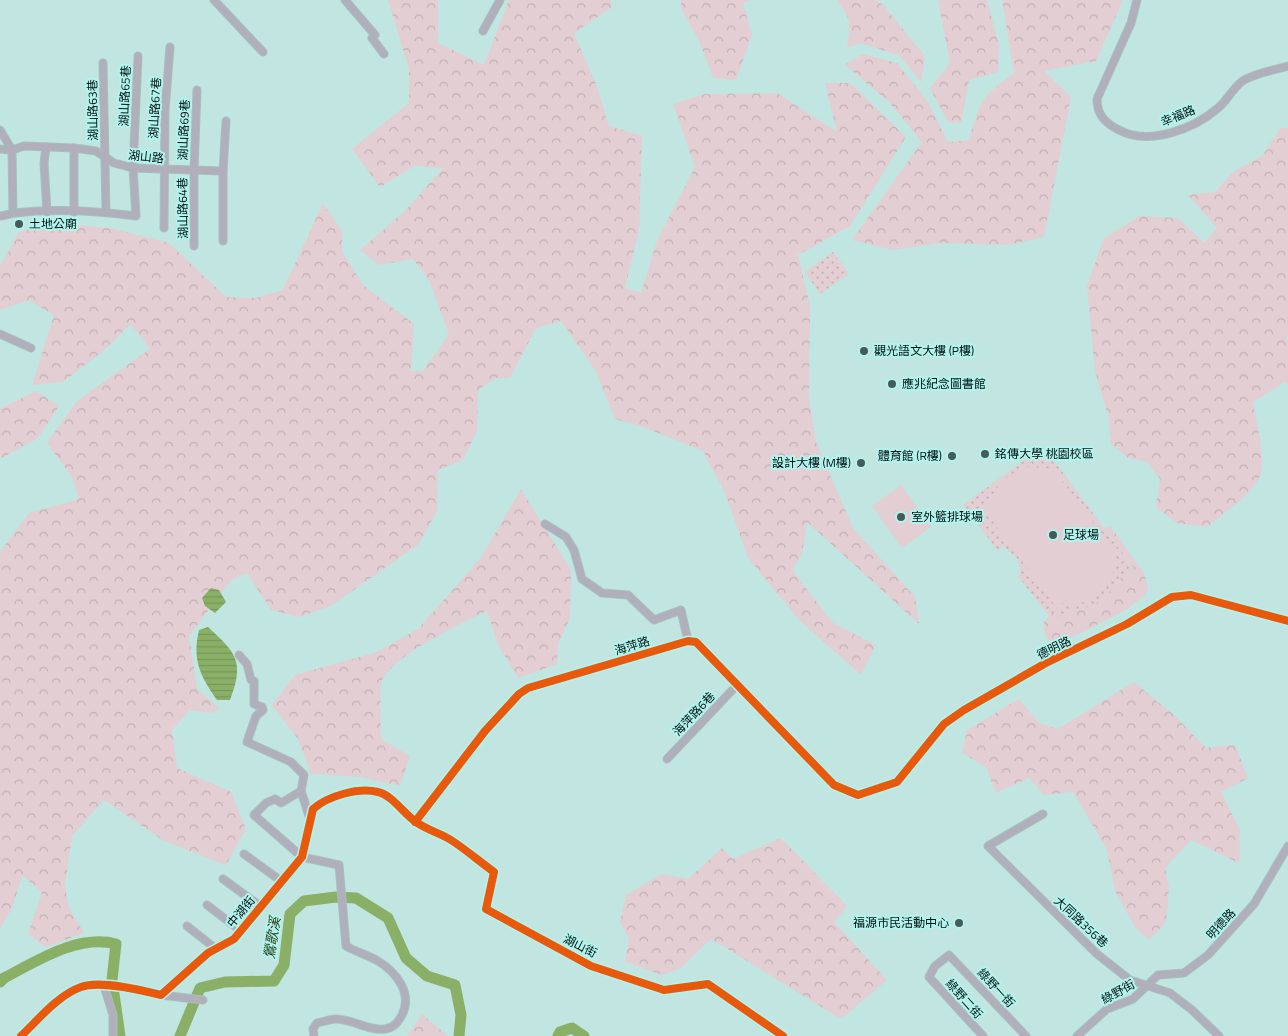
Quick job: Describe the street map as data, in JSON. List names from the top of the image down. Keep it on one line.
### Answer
{"streets":{"street":["湖山路65巷","湖山路67巷","湖山路63巷","幸福路","湖山路69巷","湖山路","湖山路64巷","海萍路","德明路","海萍路6巷","中湖街","大同路356巷","明德路","湖山街","綠野一街","綠野街","綠野二街"]},"crossings":[["湖山路65巷","湖山路63巷"],["湖山路65巷","湖山路"],["湖山路67巷","湖山路"],["湖山路63巷","湖山路"],["湖山路69巷","湖山路"],["湖山路69巷","湖山路64巷"],["湖山路","湖山路64巷"],["海萍路","中湖街"],["海萍路","湖山街"],["德明路","海萍路6巷"],["中湖街","湖山街"],["大同路356巷","明德路"],["大同路356巷","綠野街"],["明德路","綠野街"],["綠野一街","綠野二街"]],"water":["鶯歌溪"],"places":["土地公廟","觀光語文大樓 (P樓)","應兆紀念圖書館","銘傳大學 桃園校區","體育館 (R樓)","設計大樓 (M樓)","室外籃排球場","足球場","福源市民活動中心"]}
